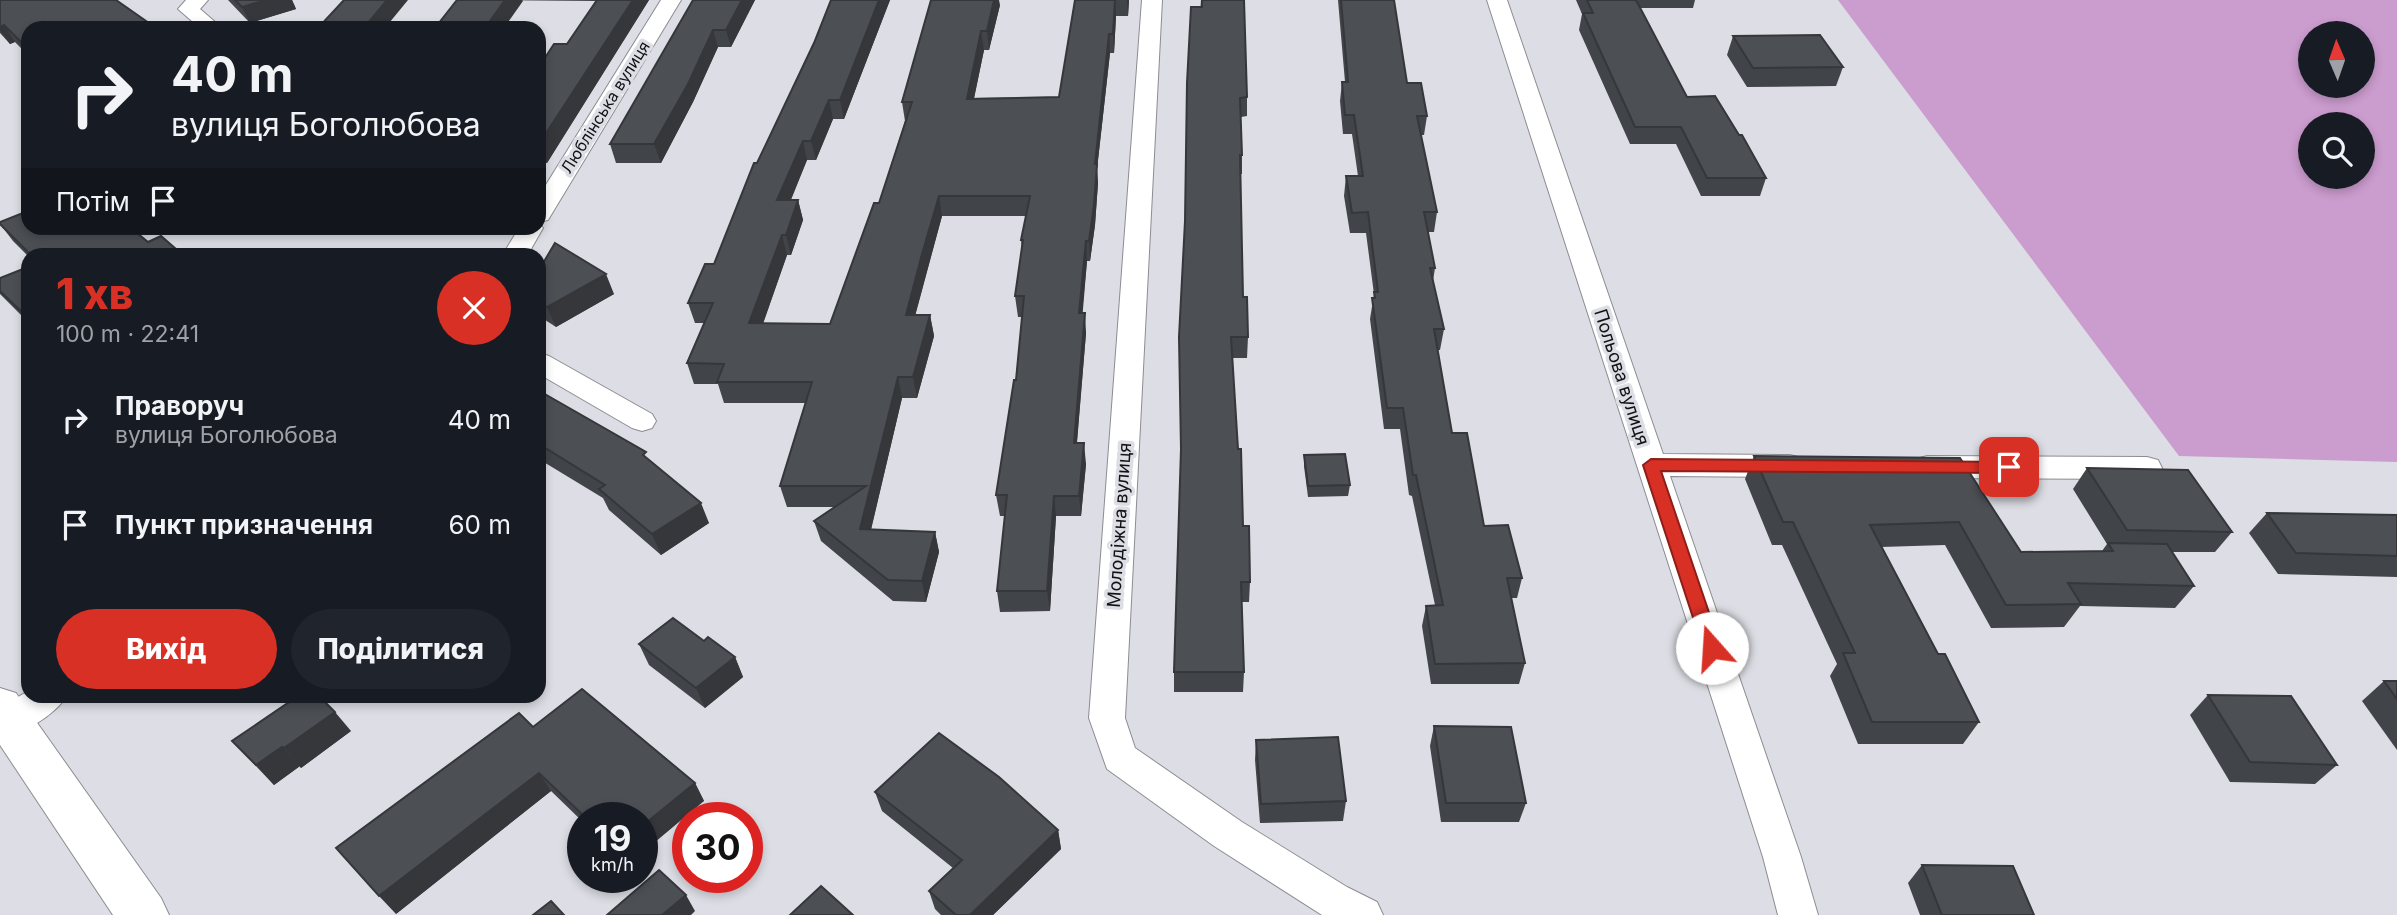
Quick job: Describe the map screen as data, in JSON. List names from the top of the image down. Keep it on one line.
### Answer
{"streets":{"street":["Люблінська вулиця","Польова вулиця","Молодіжна вулиця"]},"north":"top","page":{"turn":["40 m","вулиця Боголюбова"],"then":"Потім","heading":["1 хв","100 m · 22:41"],"list":[{"name":"Праворуч","note":"вулиця Боголюбова","value":"40 m"},{"name":"Пункт призначення","value":"60 m"}],"buttons":["Вихід","Поділитися"],"speed":"19 km/h","limit":"30"}}
